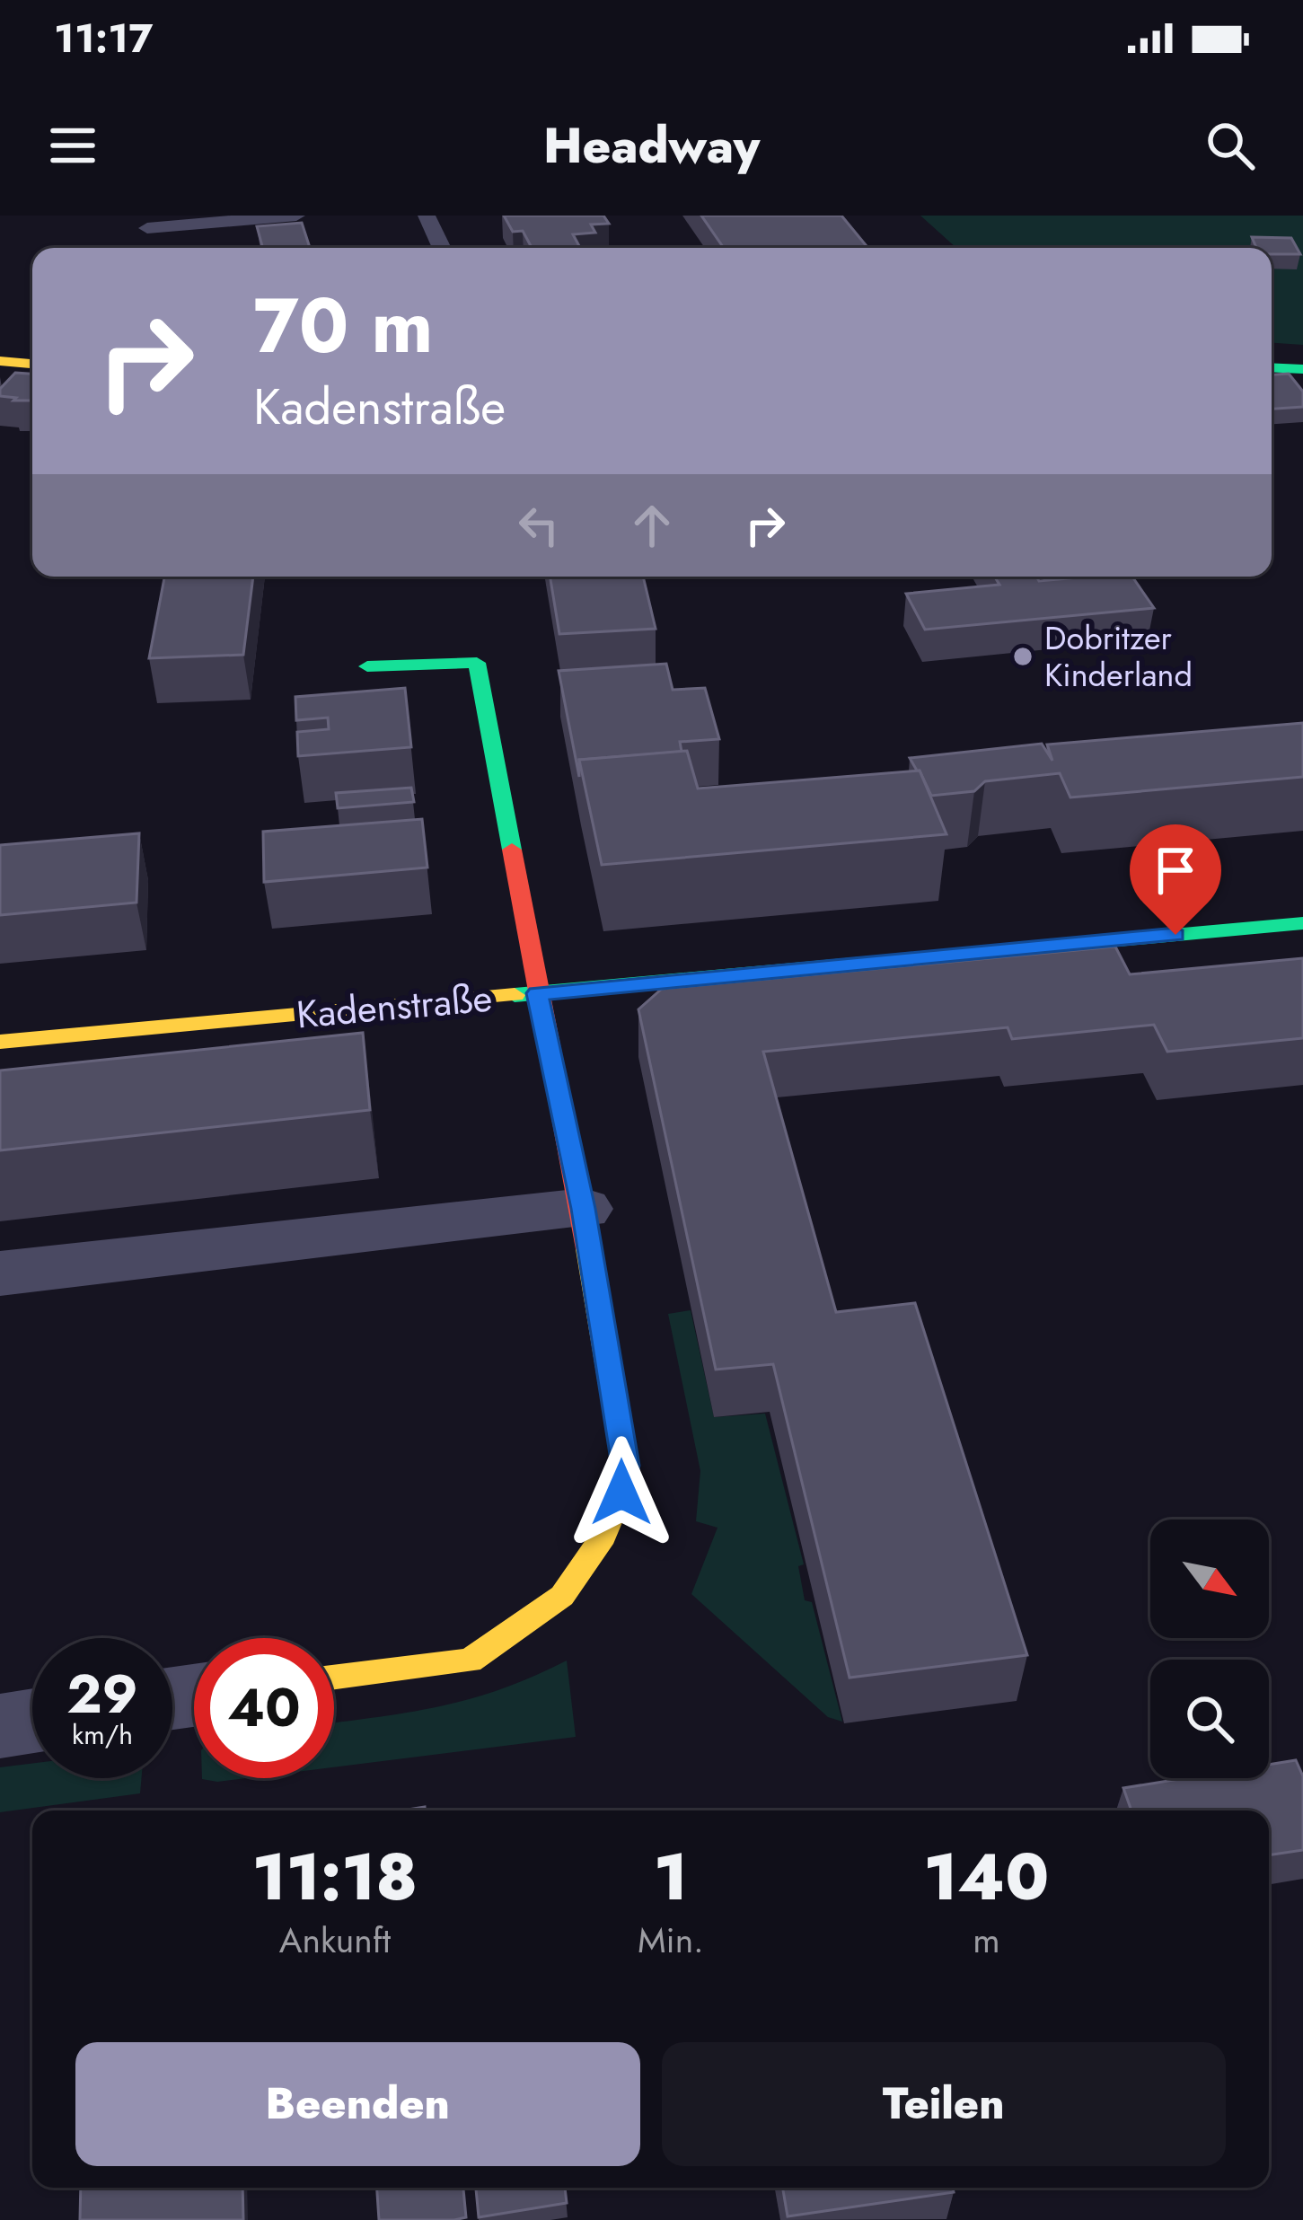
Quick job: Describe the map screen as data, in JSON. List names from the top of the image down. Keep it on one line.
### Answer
{"streets":{"street":["Kadenstraße"]},"places":["Dobritzer Kinderland"],"north":"bottom right","page":{"status":"11:17","header":"Headway","turn":["70 m","Kadenstraße"],"speed":"29 km/h","limit":"40","eta":["11:18","Ankunft","1","Min.","140","m"],"buttons":["Beenden","Teilen"]}}
